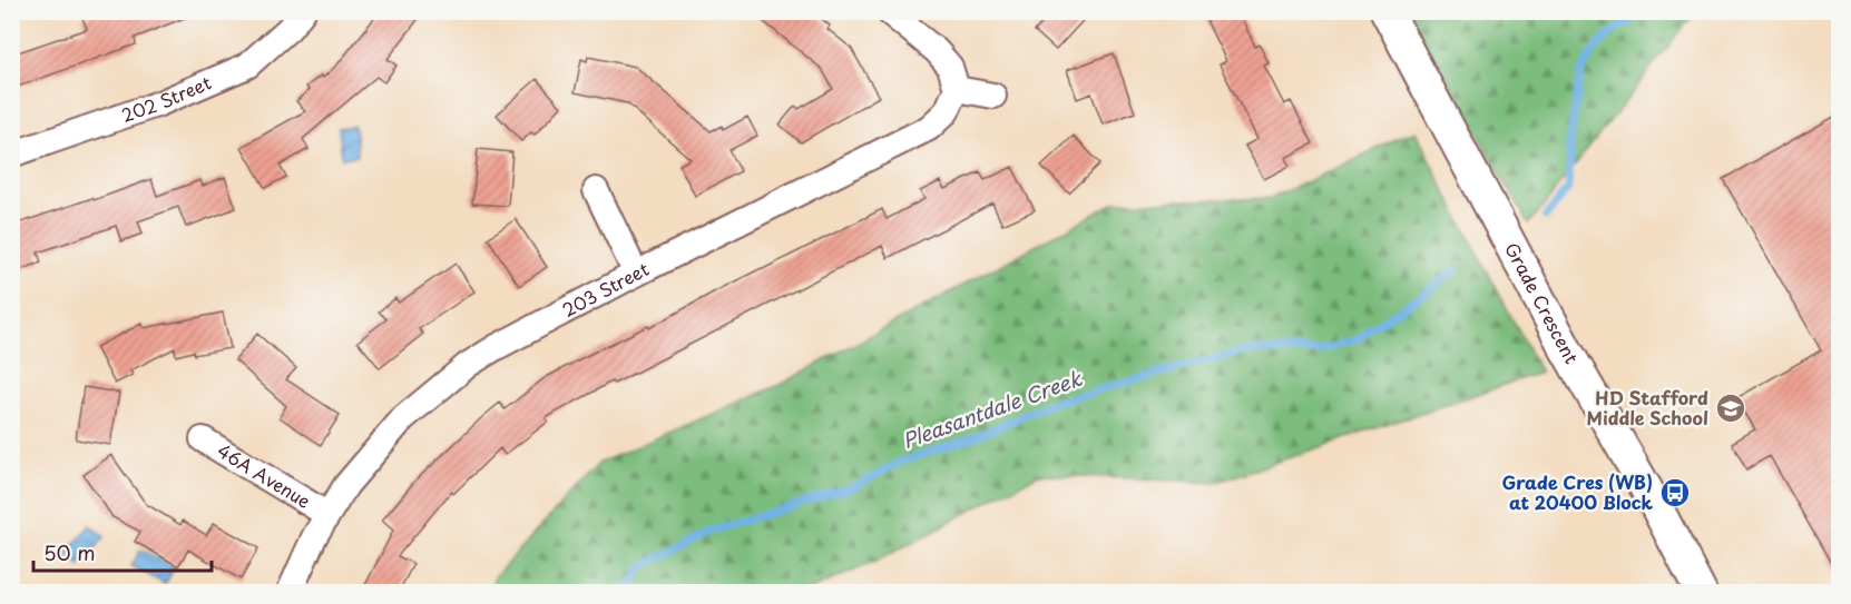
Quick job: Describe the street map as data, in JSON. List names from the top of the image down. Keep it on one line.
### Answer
{"streets":{"street":["202 Street","203 Street","Grade Crescent","46A Avenue"]},"crossings":[["203 Street","46A Avenue"]],"water":["Pleasantdale Creek"],"places":{"school or university":["HD Stafford Middle School"],"bus stop":["Grade Cres (WB) at 20400 Block"]},"scale_bar":"50 m"}
